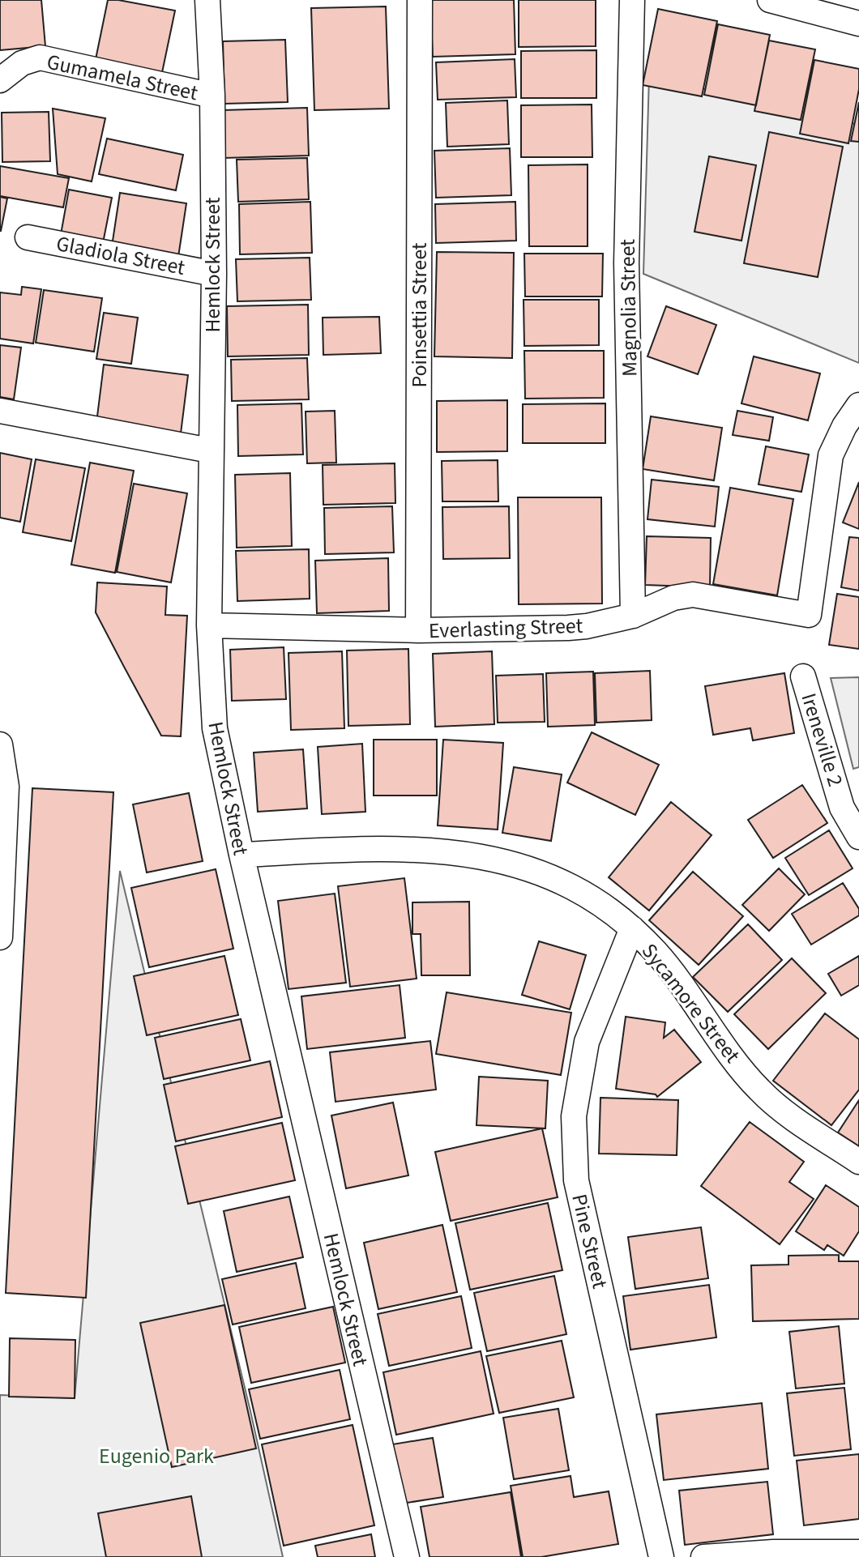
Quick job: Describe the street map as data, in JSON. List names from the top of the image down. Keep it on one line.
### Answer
{"streets":{"street":["Gumamela Street","Gladiola Street","Hemlock Street","Magnolia Street","Poinsettia Street","Everlasting Street","Ireneville 2","Sycamore Street","Pine Street"]},"crossings":[["Gumamela Street","Hemlock Street"],["Gladiola Street","Hemlock Street"],["Hemlock Street","Everlasting Street"],["Hemlock Street","Sycamore Street"],["Magnolia Street","Everlasting Street"],["Poinsettia Street","Everlasting Street"],["Sycamore Street","Pine Street"]],"parks":["Eugenio Park"]}
